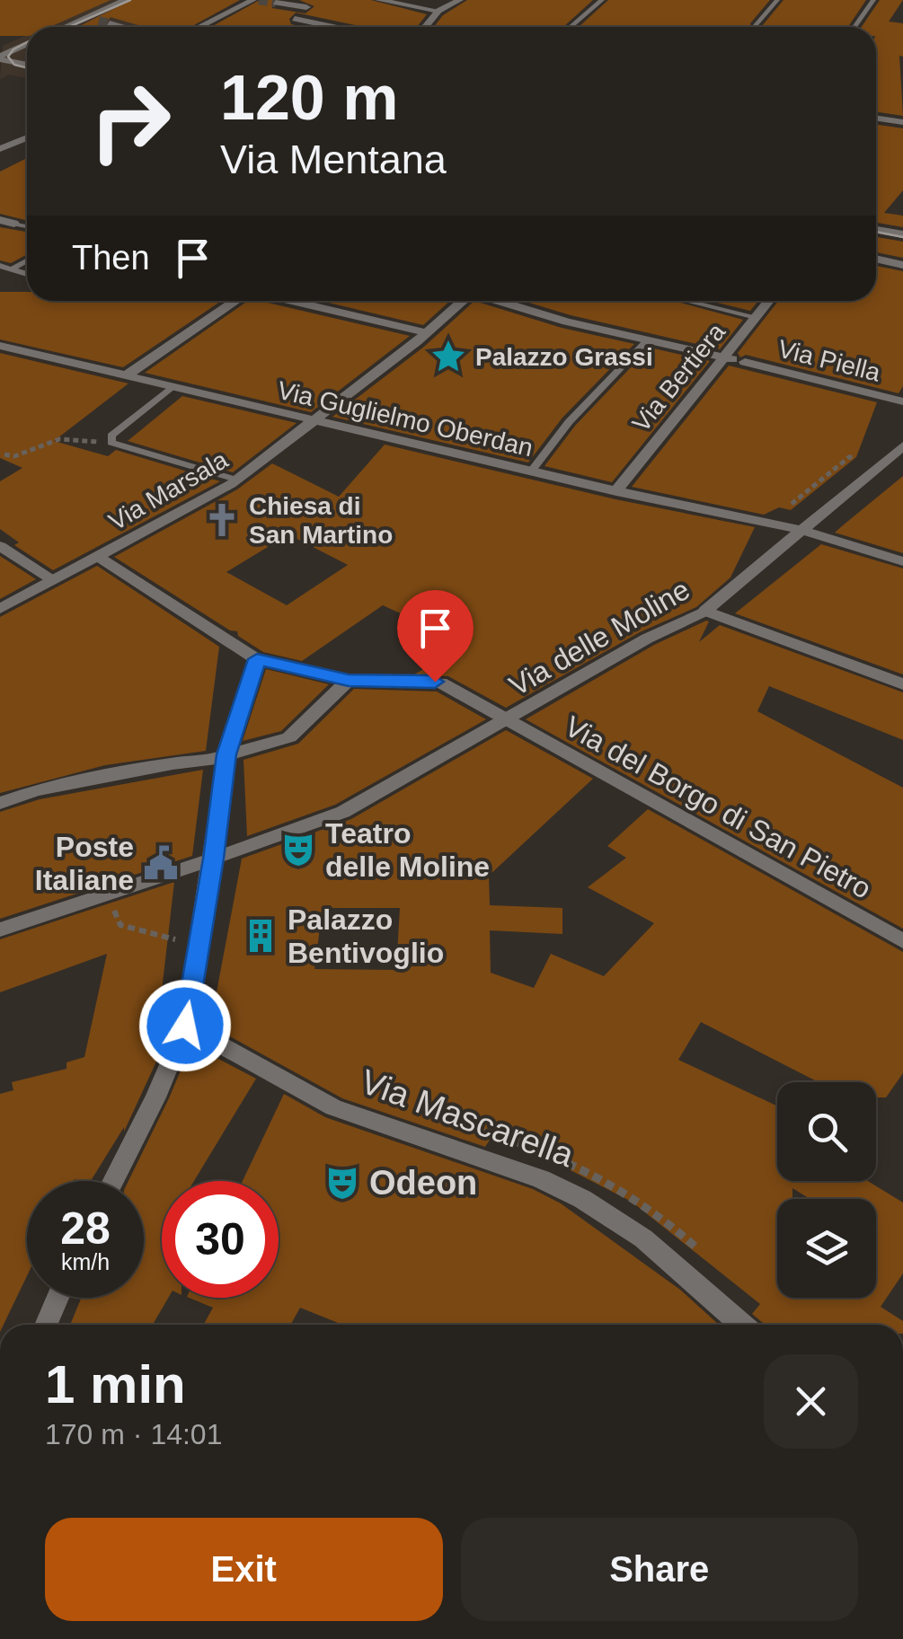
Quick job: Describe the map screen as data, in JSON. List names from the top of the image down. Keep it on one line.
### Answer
{"streets":{"street":["Via Piella","Via Bertiera","Via Guglielmo Oberdan","Via Marsala","Via delle Moline","Via del Borgo di San Pietro","Via Mascarella"]},"crossings":[["Via Piella","Via Bertiera"],["Via Bertiera","Via Guglielmo Oberdan"],["Via Guglielmo Oberdan","Via Marsala"],["Via Guglielmo Oberdan","Via delle Moline"],["Via delle Moline","Via del Borgo di San Pietro"]],"places":{"place":["Palazzo Grassi"],"church":["Chiesa di San Martino"],"theatre":["Teatro delle Moline","Odeon"],"public building":["Poste Italiane"],"building":["Palazzo Bentivoglio"]},"page":{"turn":["120 m","Via Mentana"],"then":"Then","speed":"28 km/h","limit":"30","heading":["1 min","170 m · 14:01"],"buttons":["Exit","Share"]}}
